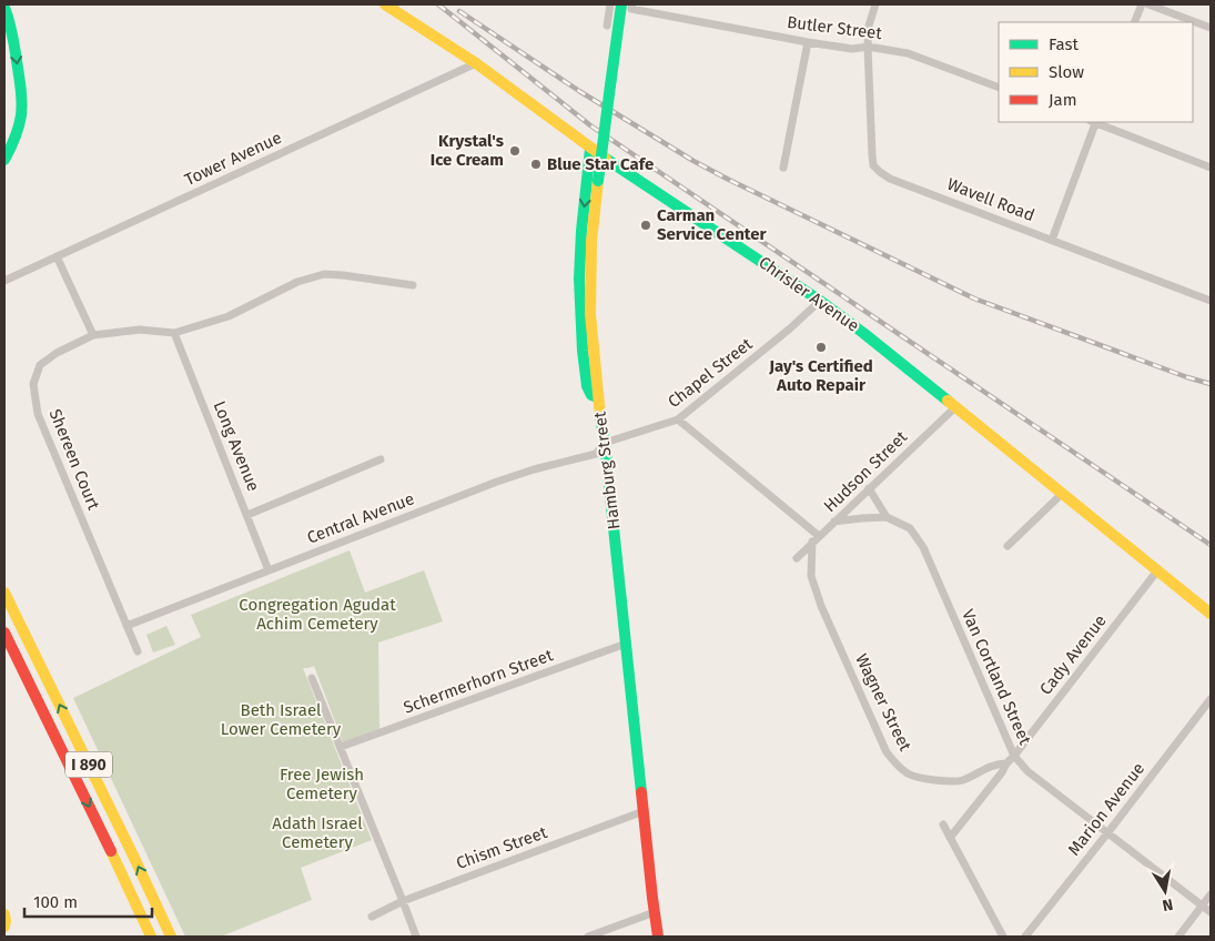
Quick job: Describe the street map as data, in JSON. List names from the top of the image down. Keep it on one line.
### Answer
{"streets":{"main road":["Chrisler Avenue","Hamburg Street","I 890"],"street":["Butler Street","Tower Avenue","Wavell Road","Chapel Street","Long Avenue","Shereen Court","Hudson Street","Central Avenue","Cady Avenue","Van Cortland Street","Schermerhorn Street","Wagner Street","Marion Avenue","Chism Street"]},"crossings":[["Butler Street","Wavell Road"],["Tower Avenue","Chrisler Avenue"],["Chrisler Avenue","Chapel Street"],["Chrisler Avenue","Hudson Street"],["Chrisler Avenue","Cady Avenue"],["Chapel Street","Hamburg Street"],["Chapel Street","Central Avenue"],["Long Avenue","Shereen Court"],["Long Avenue","Central Avenue"],["Shereen Court","Central Avenue"],["Hamburg Street","Central Avenue"],["Hamburg Street","Schermerhorn Street"],["Hamburg Street","Chism Street"],["Hudson Street","Wagner Street"],["Cady Avenue","Van Cortland Street"],["Cady Avenue","Wagner Street"],["Van Cortland Street","Marion Avenue"]],"parks":["Congregation Agudat Achim Cemetery","Beth Israel Lower Cemetery","Free Jewish Cemetery","Adath Israel Cemetery"],"places":["Krystal's Ice Cream","Blue Star Cafe","Carman Service Center","Jay's Certified Auto Repair"],"legend":["Fast","Slow","Jam"],"scale_bar":"100 m","north":"bottom"}
